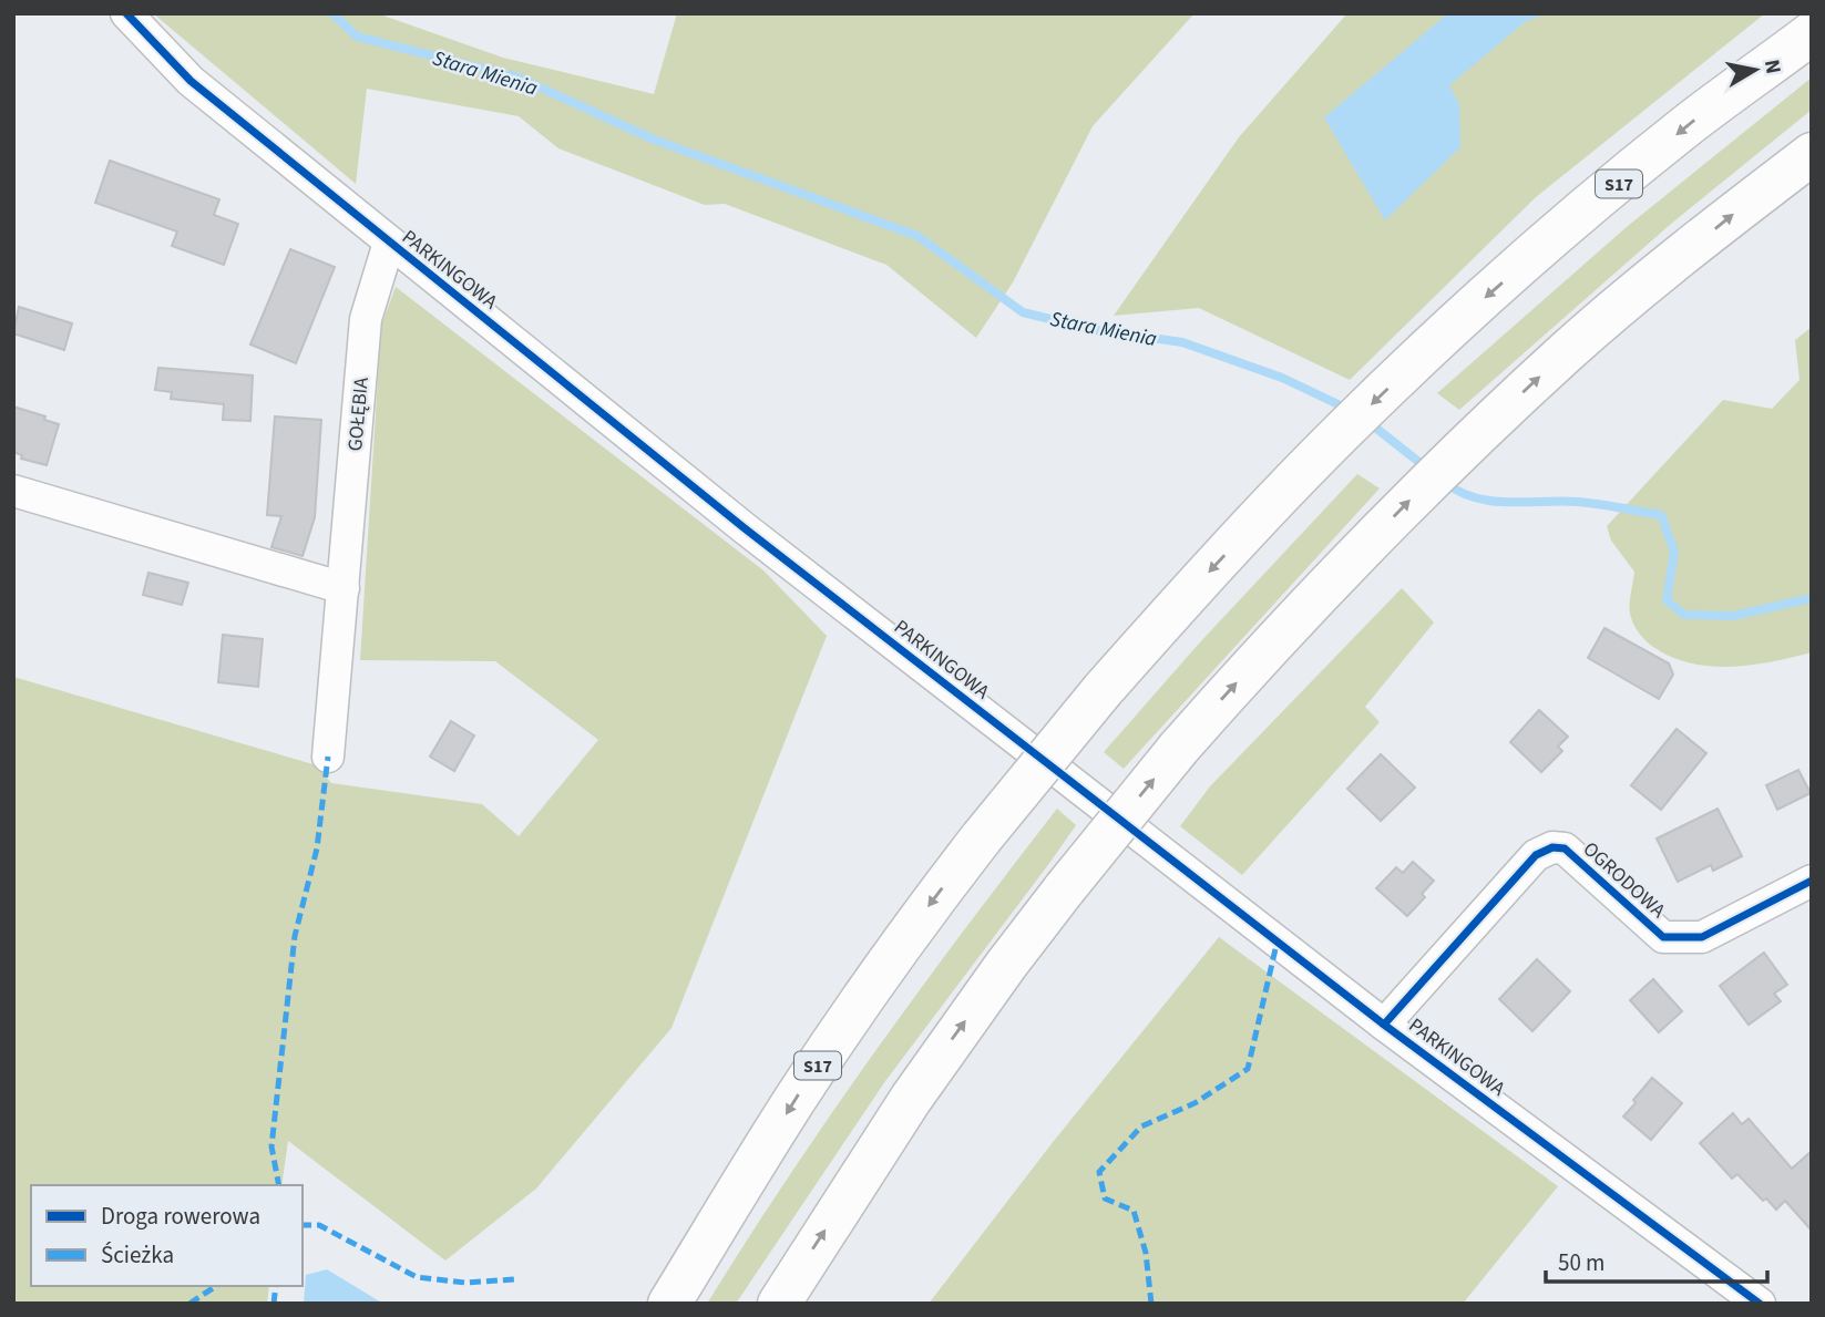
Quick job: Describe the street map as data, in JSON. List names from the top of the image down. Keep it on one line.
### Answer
{"streets":{"highway":["S17"],"street":["PARKINGOWA","GOŁĘBIA","OGRODOWA"]},"crossings":[["PARKINGOWA","GOŁĘBIA"],["PARKINGOWA","OGRODOWA"]],"water":["Stara Mienia"],"legend":["Droga rowerowa","Ścieżka"],"scale_bar":"50 m","north":"right"}
